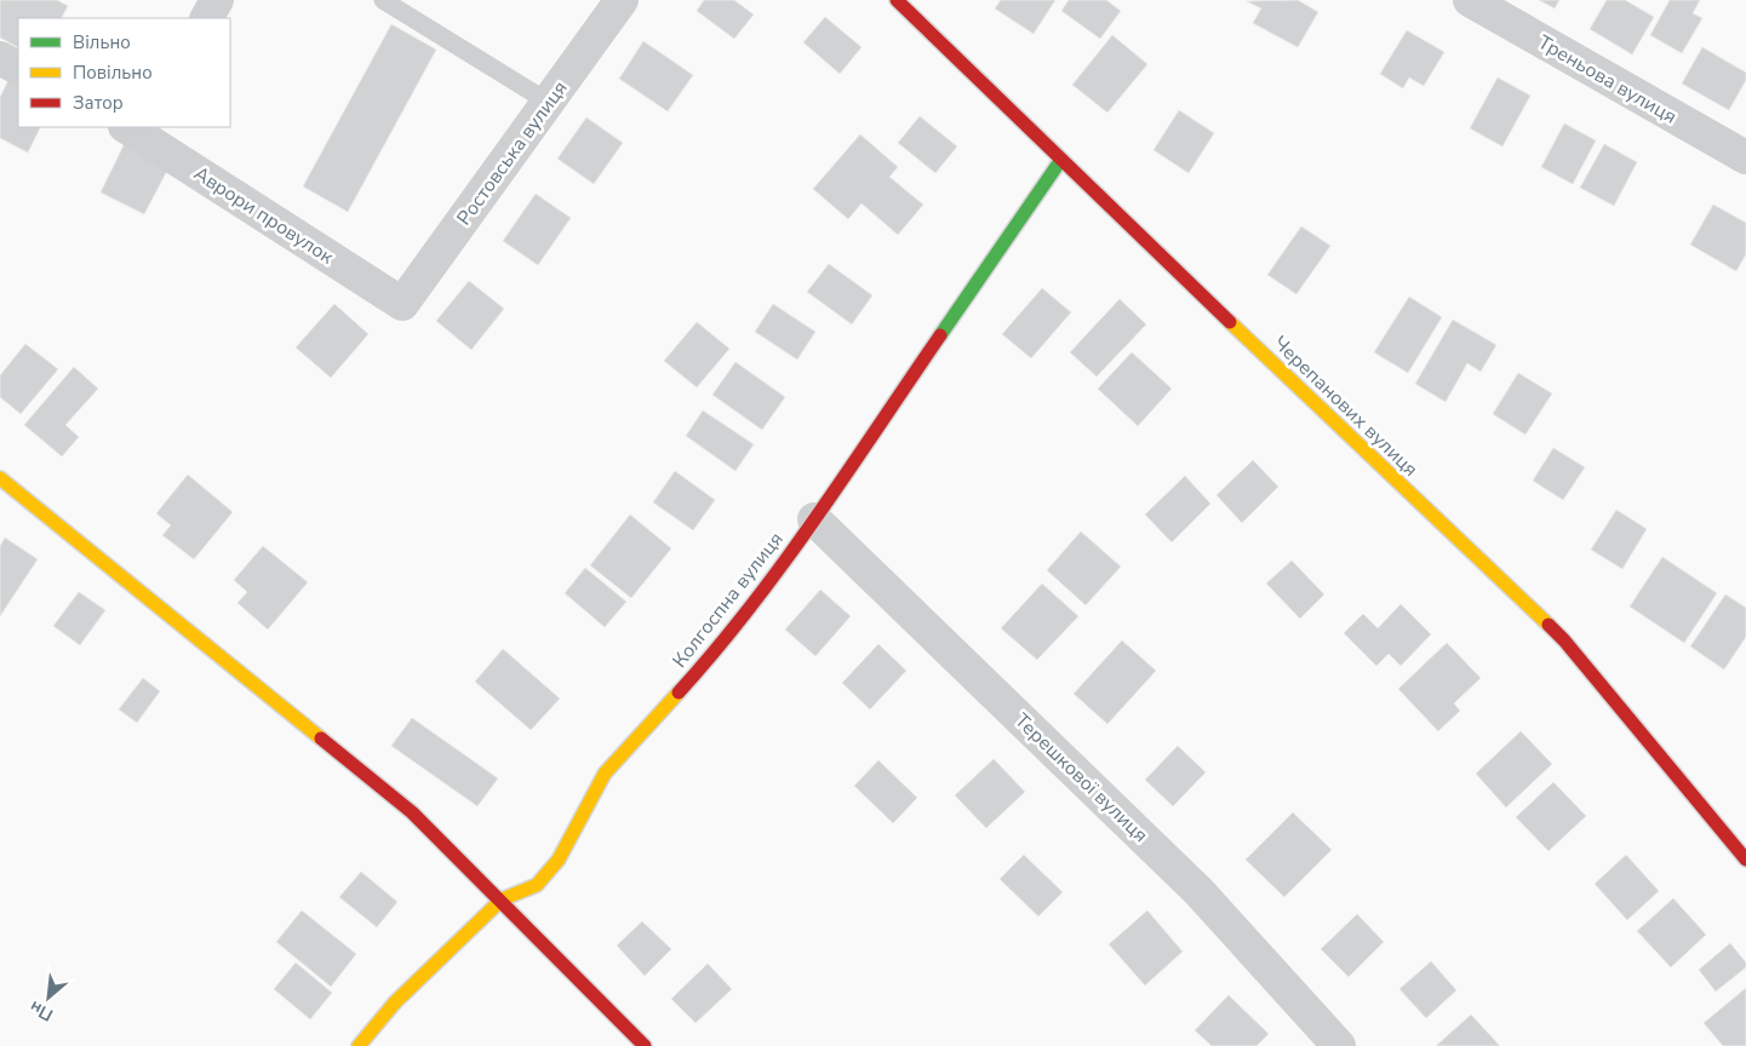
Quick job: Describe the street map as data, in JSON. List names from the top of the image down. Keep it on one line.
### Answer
{"streets":{"street":["Треньова вулиця","Ростовська вулиця","Аврори провулок","Черепанових вулиця","Колгоспна вулиця","Терешкової вулиця"]},"crossings":[["Ростовська вулиця","Аврори провулок"],["Черепанових вулиця","Колгоспна вулиця"],["Колгоспна вулиця","Терешкової вулиця"]],"legend":["Вільно","Повільно","Затор"],"north":"bottom left"}
